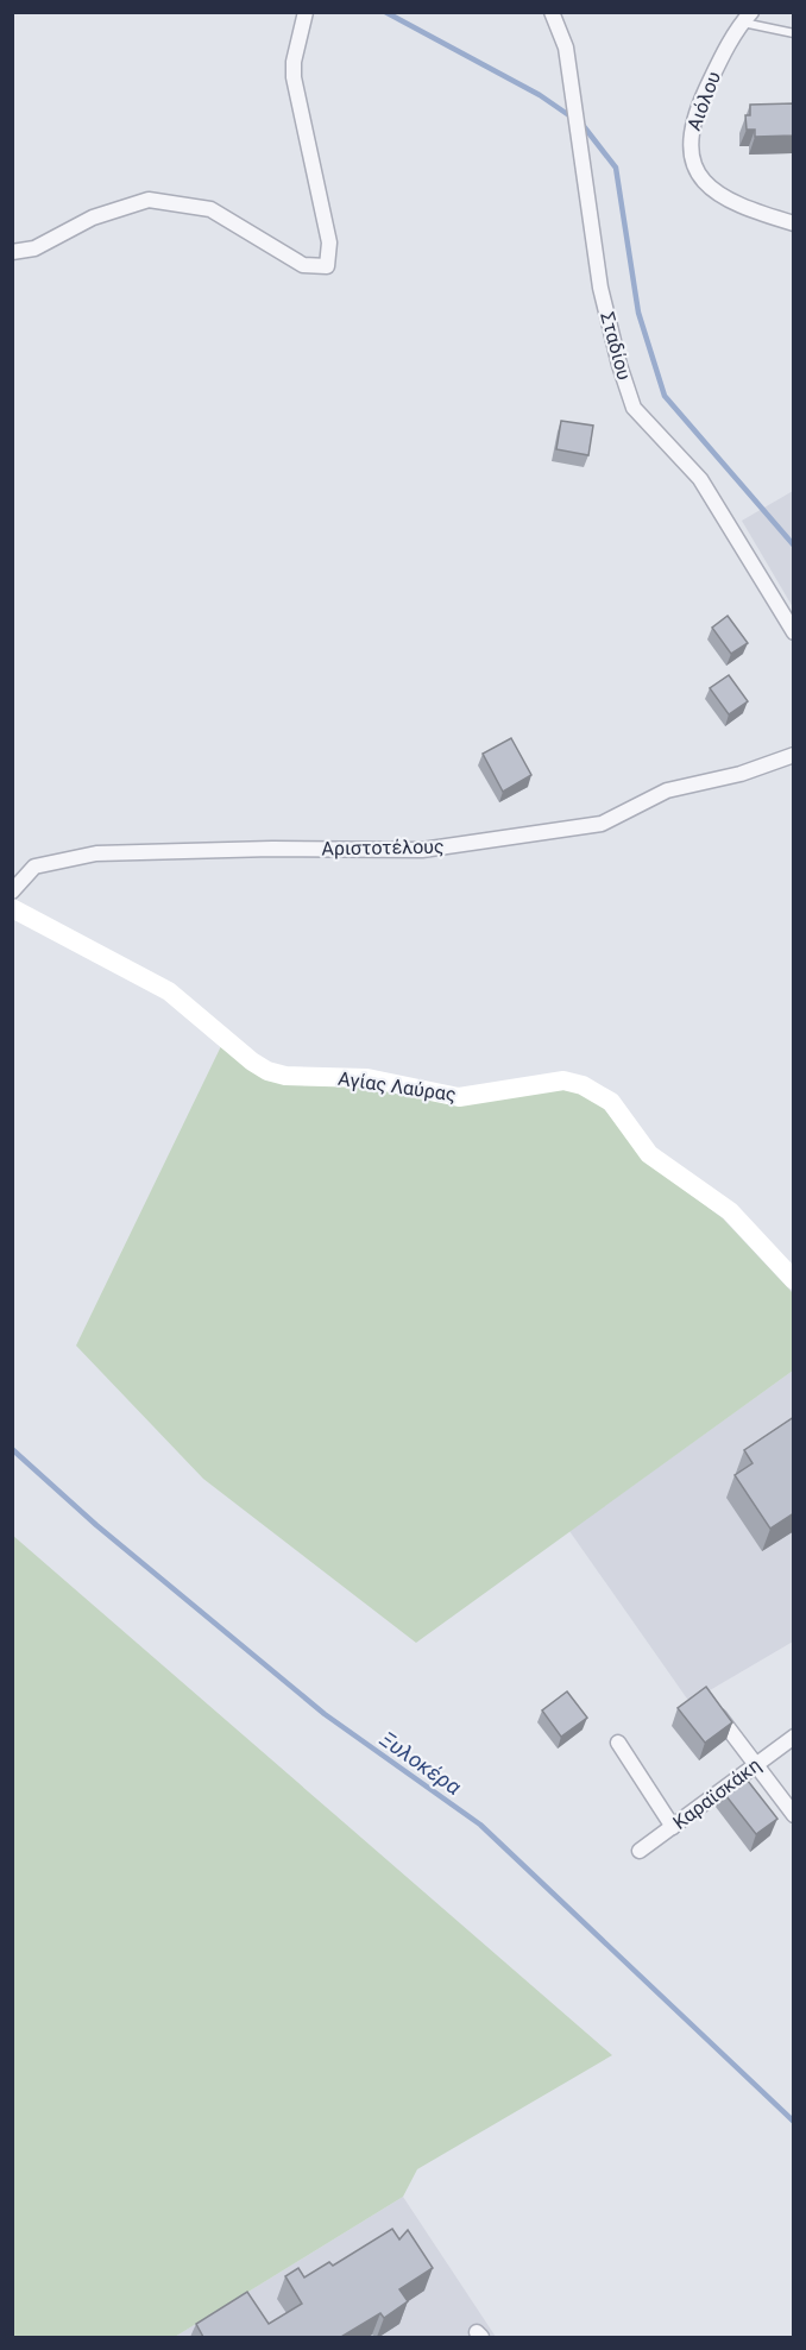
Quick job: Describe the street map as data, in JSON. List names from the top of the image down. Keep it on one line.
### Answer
{"streets":{"street":["Αιόλου","Σταδίου","Αριστοτέλους","Αγίας Λαύρας","Καραϊσκάκη"]},"water":["Ξυλοκέρα"]}
